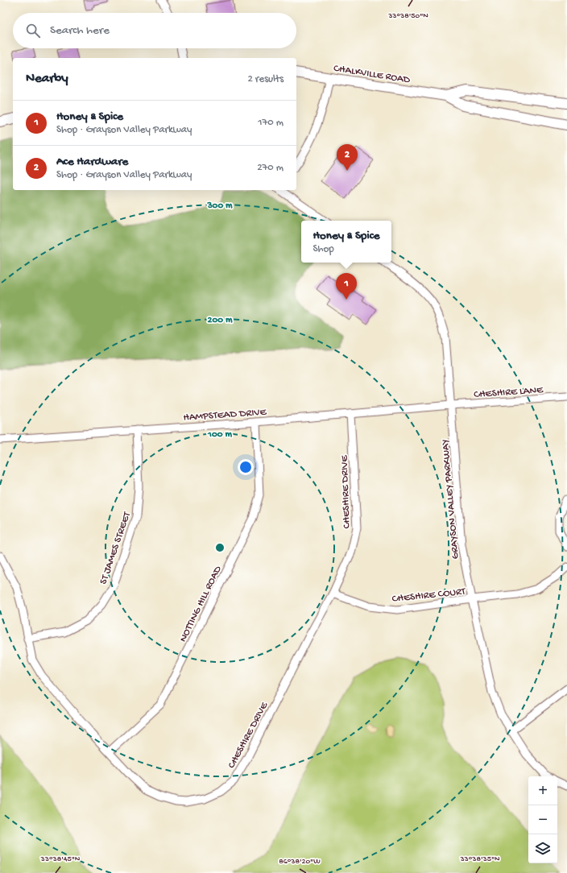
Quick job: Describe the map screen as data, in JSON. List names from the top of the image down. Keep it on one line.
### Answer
{"streets":{"main road":["CHALKVILLE ROAD"],"street":["CHESHIRE LANE","HAMPSTEAD DRIVE","CHESHIRE DRIVE","GRAYSON VALLEY PARKWAY","ST JAMES STREET","CHESHIRE COURT","NOTTING HILL ROAD"]},"crossings":[["CHESHIRE LANE","HAMPSTEAD DRIVE"],["CHESHIRE LANE","GRAYSON VALLEY PARKWAY"],["HAMPSTEAD DRIVE","CHESHIRE DRIVE"],["HAMPSTEAD DRIVE","GRAYSON VALLEY PARKWAY"],["HAMPSTEAD DRIVE","ST JAMES STREET"],["HAMPSTEAD DRIVE","NOTTING HILL ROAD"],["CHESHIRE DRIVE","ST JAMES STREET"],["CHESHIRE DRIVE","CHESHIRE COURT"],["CHESHIRE DRIVE","NOTTING HILL ROAD"],["GRAYSON VALLEY PARKWAY","CHESHIRE COURT"]],"page":{"search":"Search here","heading":["Nearby","2 results"],"list":[{"mark":"1","name":"Honey & Spice","note":"Shop · Grayson Valley Parkway","value":"170 m"},{"mark":"2","name":"Ace Hardware","note":"Shop · Grayson Valley Parkway","value":"270 m"}],"pins":["2","1"],"popup":["Honey & Spice","Shop"],"map_buttons":["+","−"]},"coordinates":["33°38'50\"N","33°38'45\"N","33°38'35\"N","86°38'20\"W"],"rings":["300 m","200 m","100 m"]}
